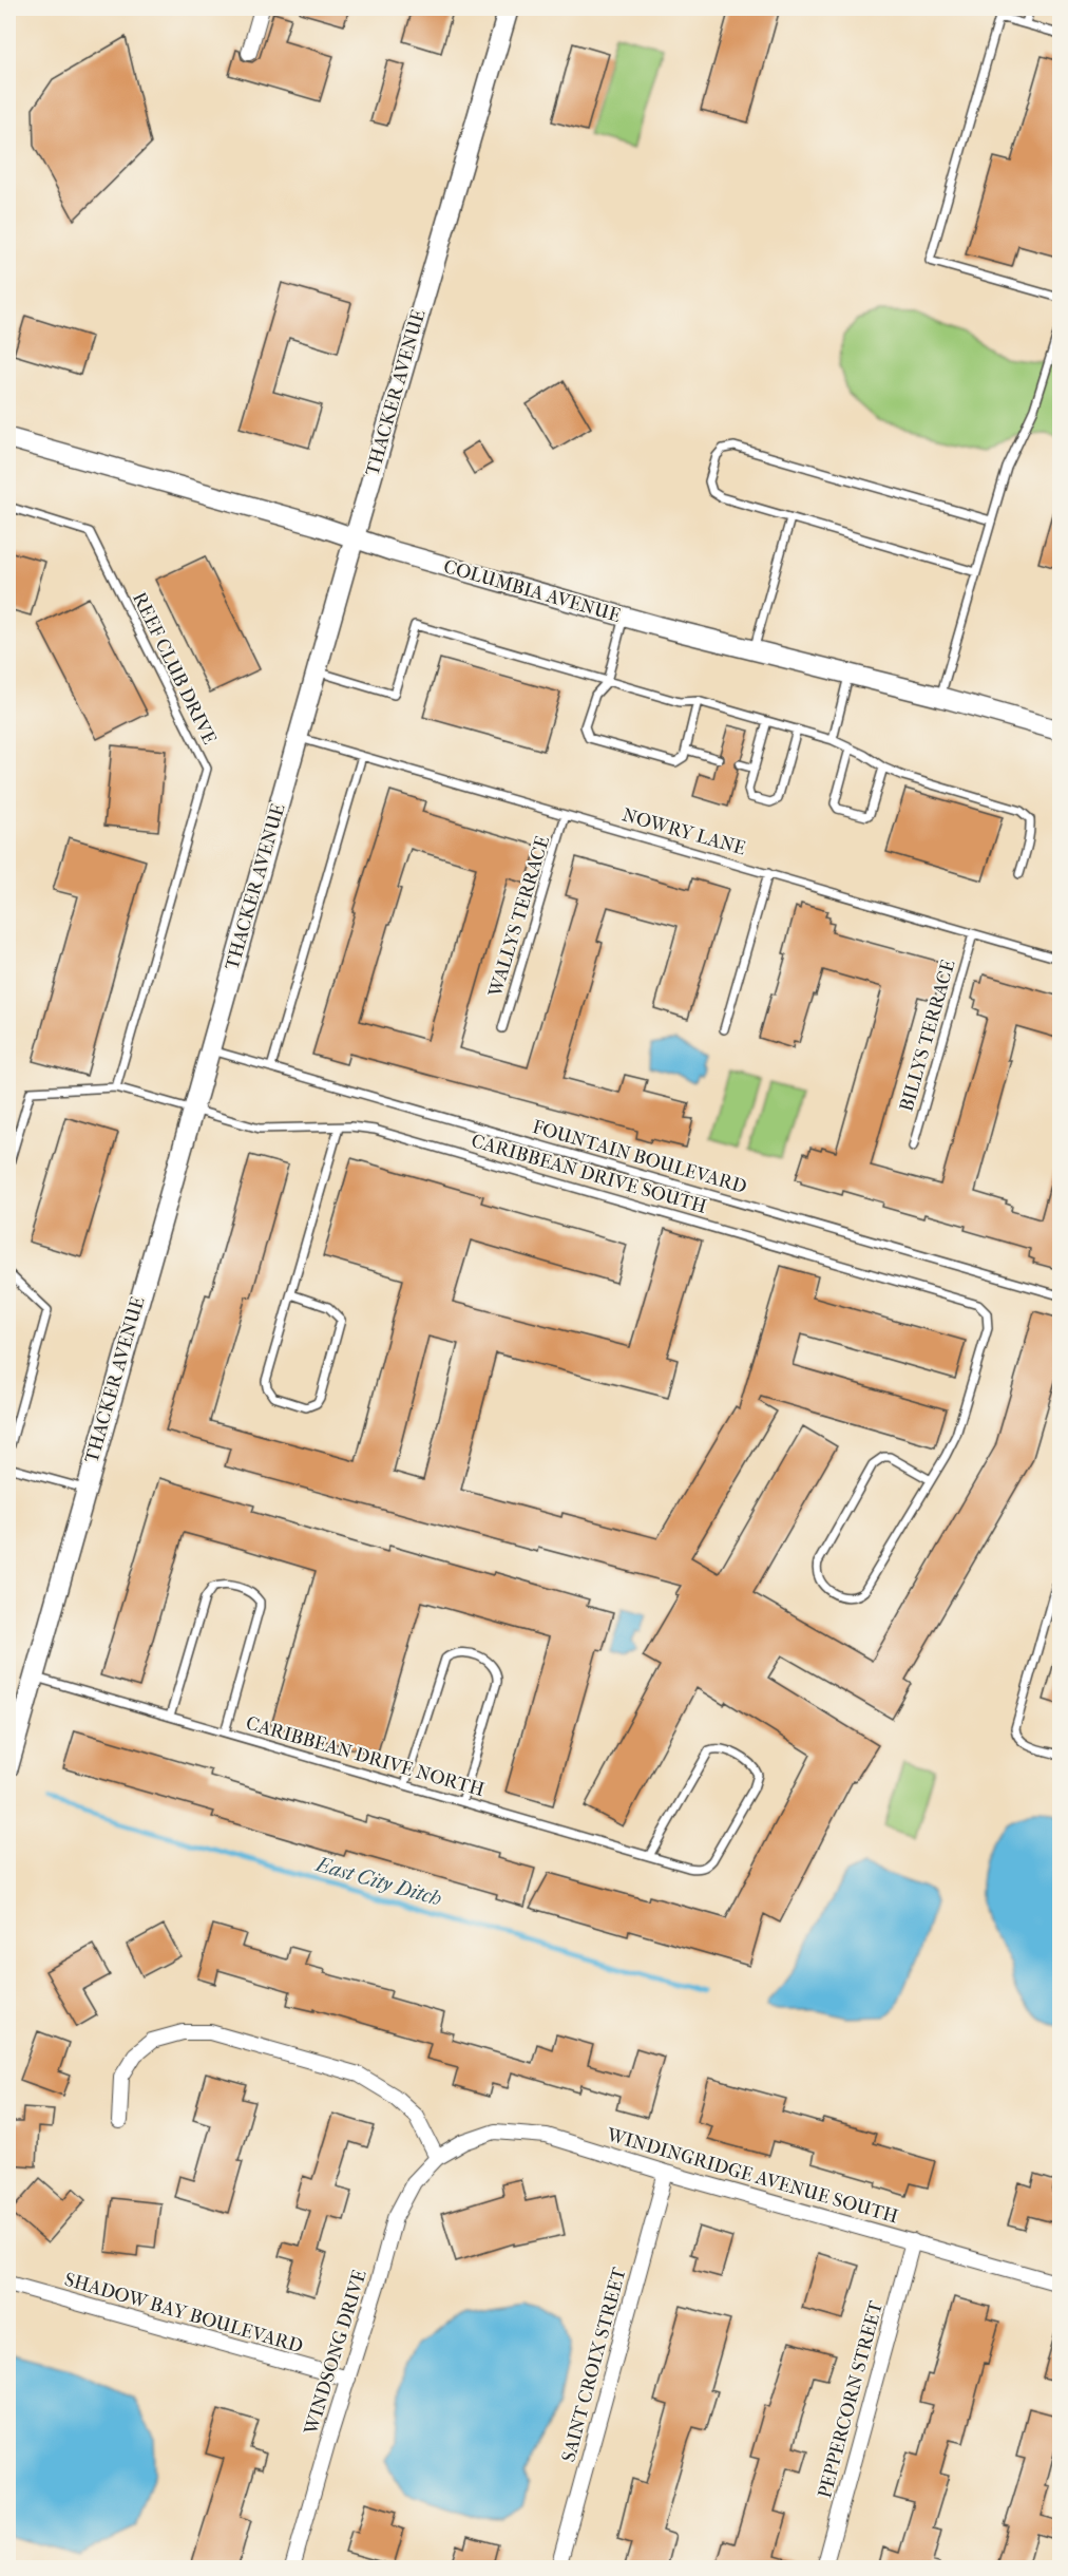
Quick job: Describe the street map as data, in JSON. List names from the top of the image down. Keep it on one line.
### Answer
{"streets":{"street":["THACKER AVENUE","COLUMBIA AVENUE","WINDINGRIDGE AVENUE SOUTH","SHADOW BAY BOULEVARD","WINDSONG DRIVE","SAINT CROIX STREET","PEPPERCORN STREET"],"lane":["REEF CLUB DRIVE","NOWRY LANE","WALLYS TERRACE","BILLYS TERRACE","FOUNTAIN BOULEVARD","CARIBBEAN DRIVE SOUTH","CARIBBEAN DRIVE NORTH"]},"crossings":[["THACKER AVENUE","COLUMBIA AVENUE"],["THACKER AVENUE","NOWRY LANE"],["THACKER AVENUE","FOUNTAIN BOULEVARD"],["THACKER AVENUE","CARIBBEAN DRIVE SOUTH"],["THACKER AVENUE","CARIBBEAN DRIVE NORTH"],["NOWRY LANE","WALLYS TERRACE"],["NOWRY LANE","BILLYS TERRACE"],["WINDINGRIDGE AVENUE SOUTH","WINDSONG DRIVE"],["WINDINGRIDGE AVENUE SOUTH","SAINT CROIX STREET"],["WINDINGRIDGE AVENUE SOUTH","PEPPERCORN STREET"],["SHADOW BAY BOULEVARD","WINDSONG DRIVE"]],"water":["East City Ditch"]}
